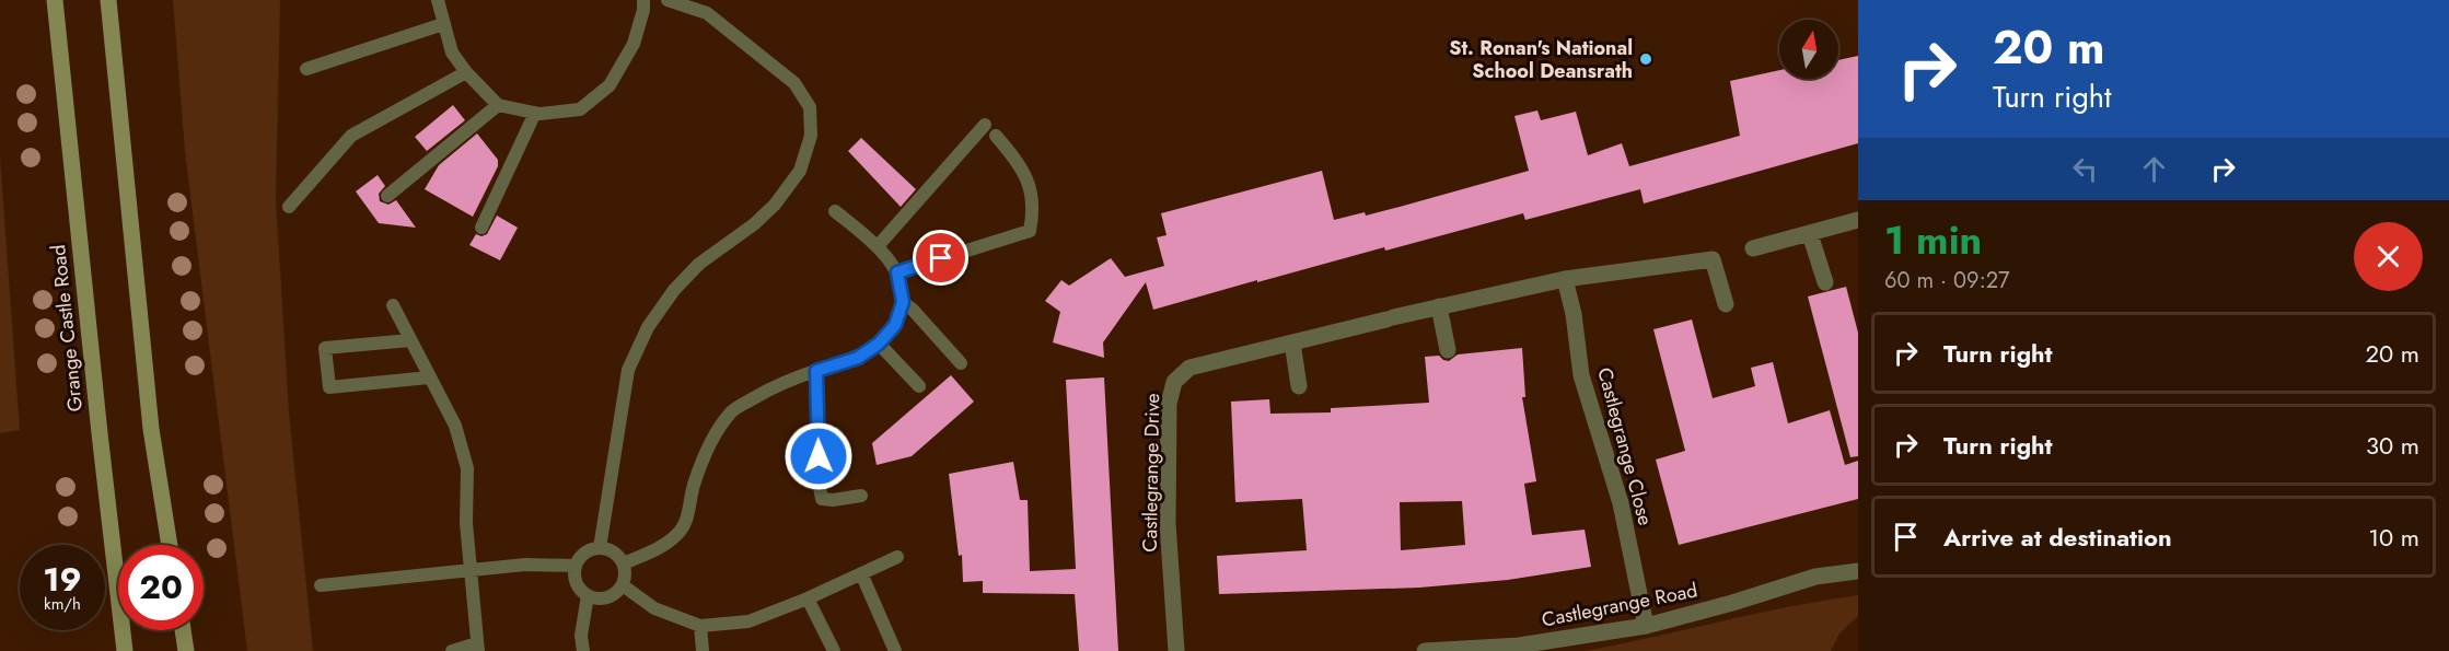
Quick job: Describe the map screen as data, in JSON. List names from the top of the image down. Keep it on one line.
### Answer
{"streets":{"main road":["Grange Castle Road"],"street":["Castlegrange Close","Castlegrange Drive","Castlegrange Road"]},"crossings":[["Castlegrange Close","Castlegrange Road"]],"places":["St. Ronan's National School Deansrath"],"north":"top","page":{"turn":["20 m","Turn right"],"heading":["1 min","60 m · 09:27"],"list":[{"name":"Turn right","value":"20 m"},{"name":"Turn right","value":"30 m"},{"name":"Arrive at destination","value":"10 m"}],"speed":"19 km/h","limit":"20"}}
